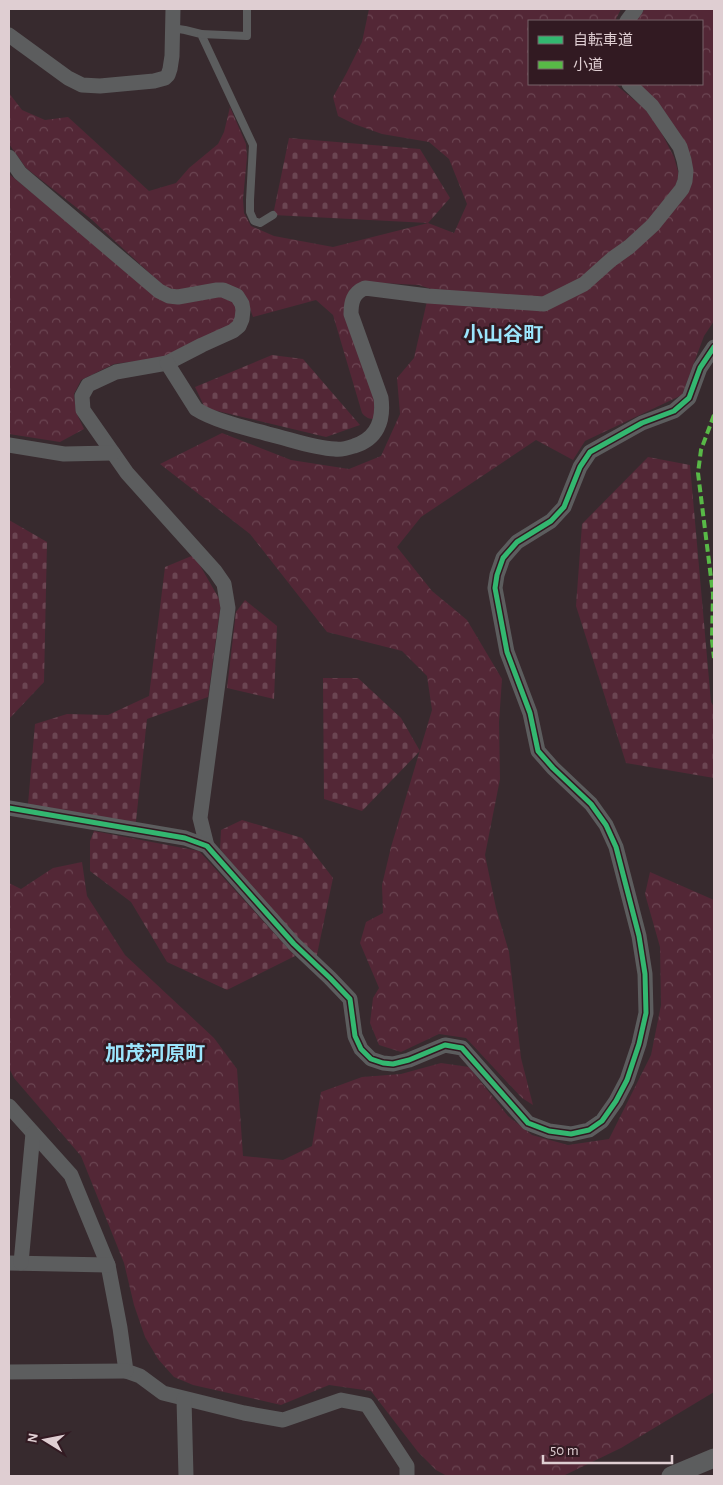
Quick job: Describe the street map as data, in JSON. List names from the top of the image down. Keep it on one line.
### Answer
{"districts":["小山谷町","加茂河原町"],"legend":["自転車道","小道"],"scale_bar":"50 m","north":"left"}
